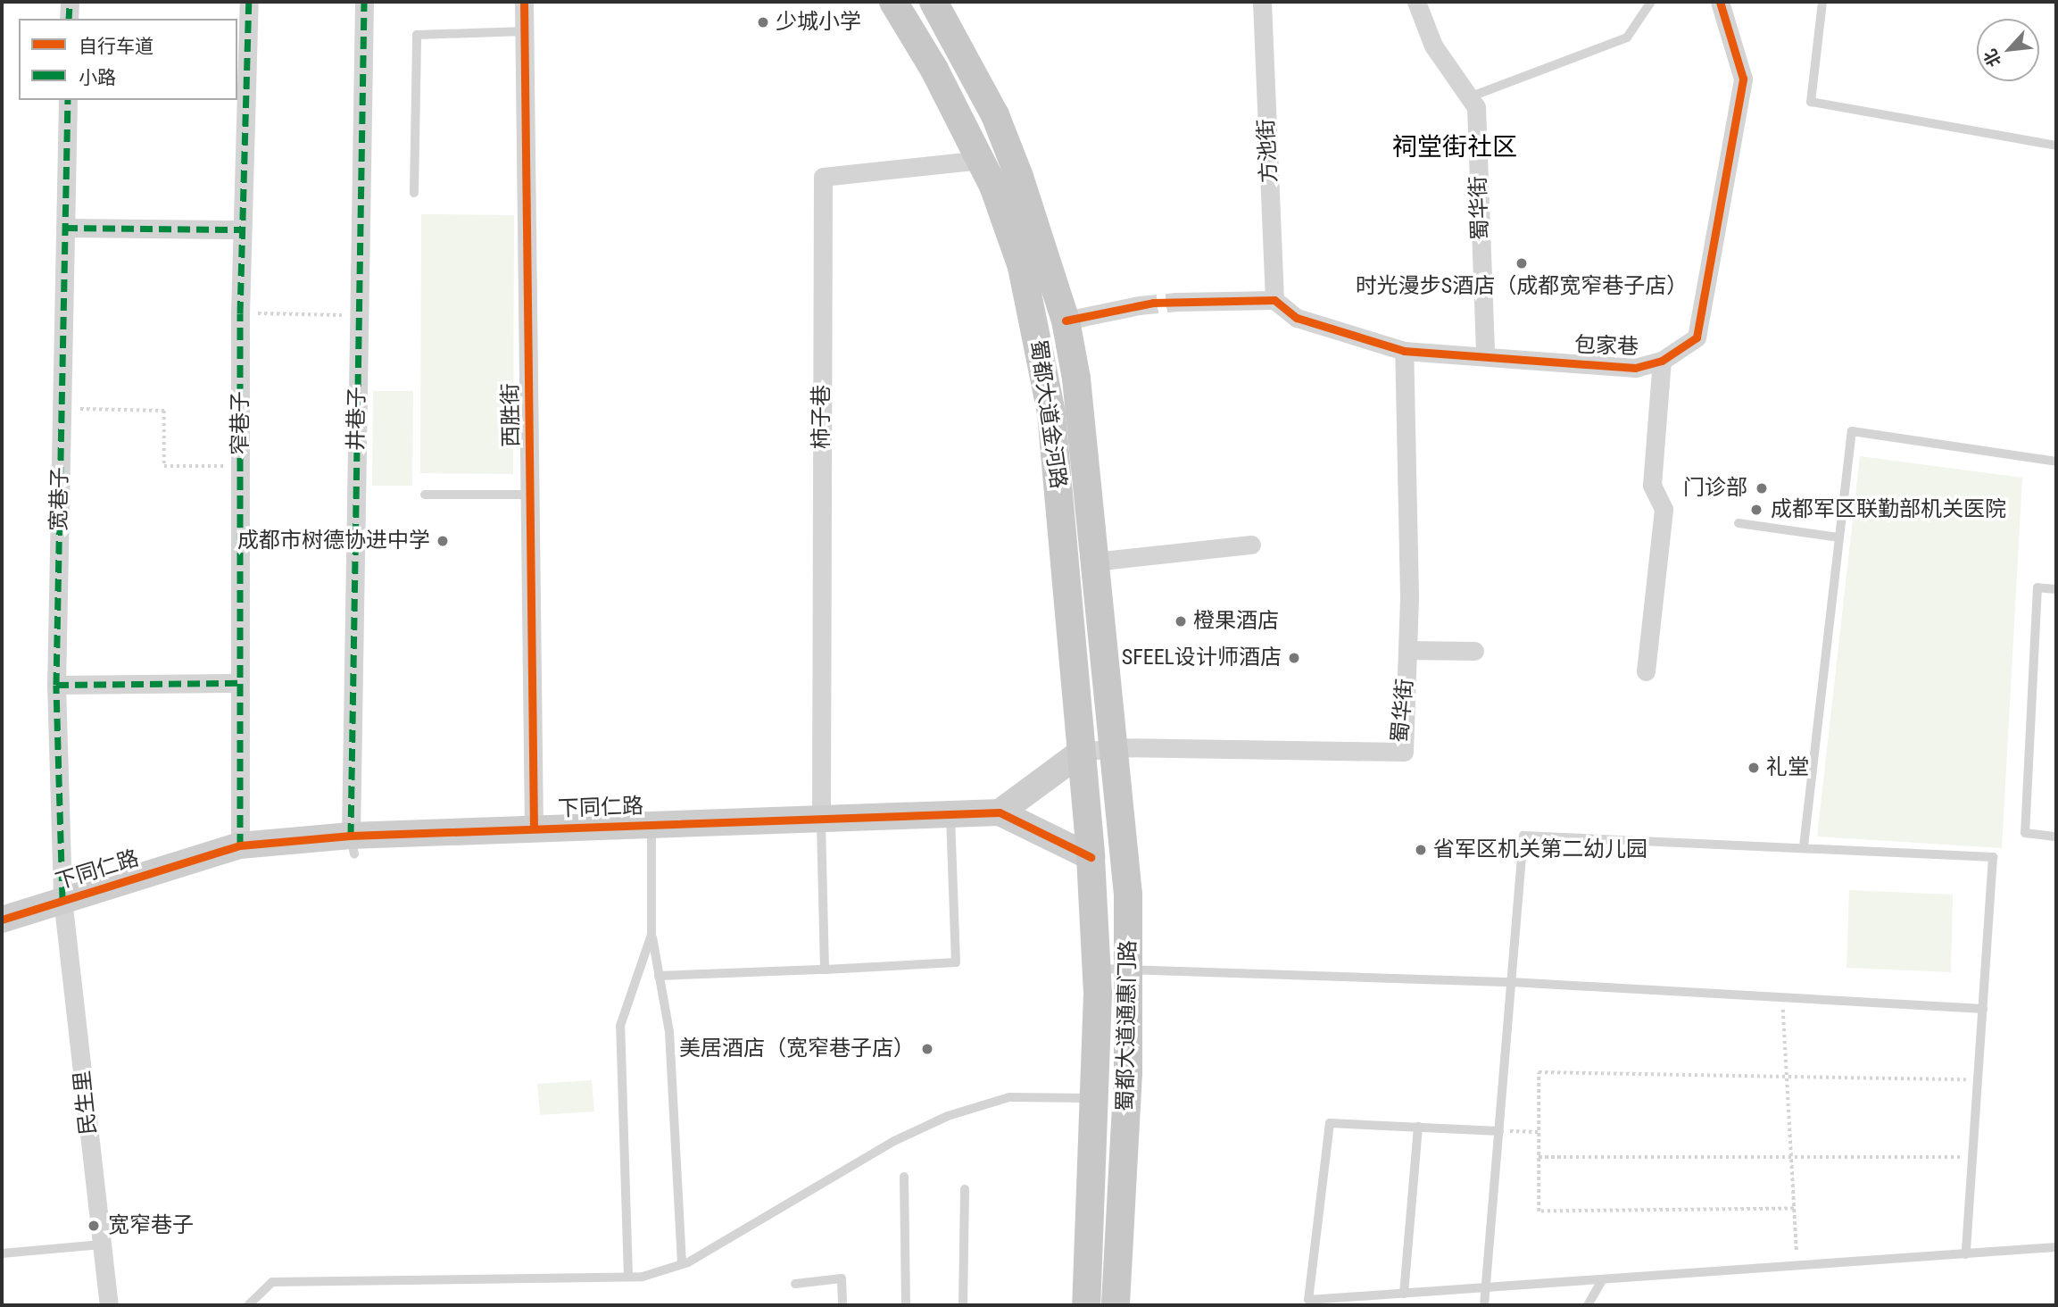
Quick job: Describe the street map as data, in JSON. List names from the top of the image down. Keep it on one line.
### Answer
{"streets":{"main road":["蜀都大道金河路","蜀都大道通惠门路"],"street":["方池街","蜀华街","包家巷","西胜街","柿子巷","井巷子","窄巷子","宽巷子","下同仁路","民生里"]},"crossings":[["方池街","包家巷"],["蜀华街","包家巷"],["蜀华街","蜀都大道金河路"],["蜀华街","蜀都大道通惠门路"],["蜀都大道金河路","柿子巷"],["蜀都大道金河路","下同仁路"],["蜀都大道金河路","蜀都大道通惠门路"],["西胜街","下同仁路"],["柿子巷","下同仁路"],["井巷子","下同仁路"],["窄巷子","下同仁路"],["宽巷子","下同仁路"],["宽巷子","民生里"],["下同仁路","蜀都大道通惠门路"],["下同仁路","民生里"]],"districts":["祠堂街社区"],"places":["少城小学","时光漫步S酒店（成都宽窄巷子店）","门诊部","成都军区联勤部机关医院","成都市树德协进中学","橙果酒店","SFEEL设计师酒店","礼堂","省军区机关第二幼儿园","美居酒店（宽窄巷子店）","宽窄巷子"],"legend":["自行车道","小路"],"north":"bottom left"}
